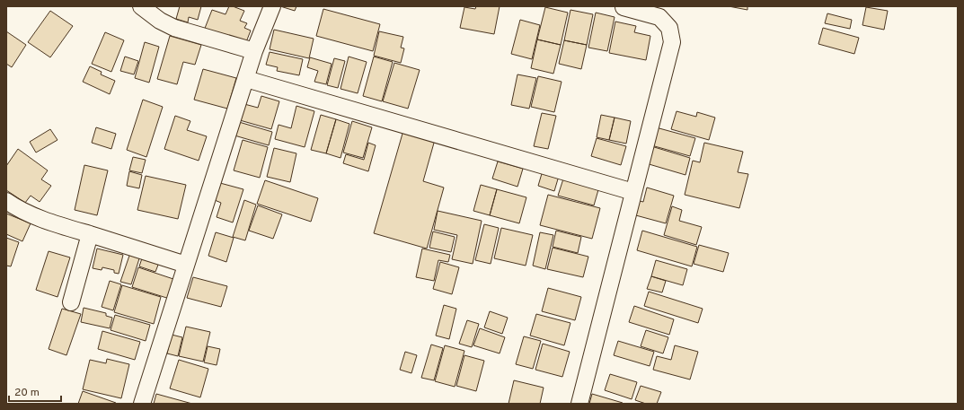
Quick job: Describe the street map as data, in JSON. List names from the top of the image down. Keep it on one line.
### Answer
{"scale_bar":"20 m"}
